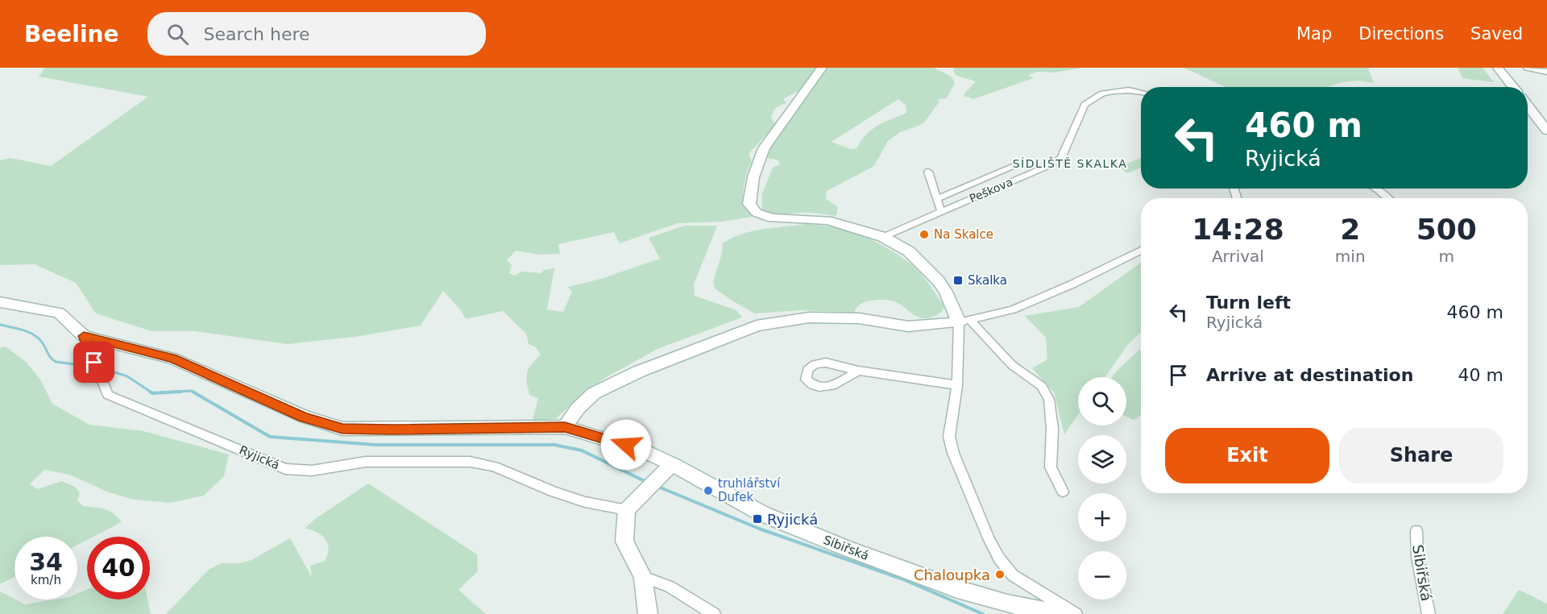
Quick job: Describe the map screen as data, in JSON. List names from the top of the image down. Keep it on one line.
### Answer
{"streets":{"street":["Peškova","Ryjická","Sibiřská"]},"crossings":[["Ryjická","Sibiřská"]],"districts":["SÍDLIŠTĚ SKALKA"],"places":{"other":["Na Skalce","truhlářství Dufek","Chaloupka"],"transit":["Skalka","Ryjická"]},"page":{"header":"Beeline","search":"Search here","nav":["Map","Directions","Saved"],"turn":["460 m","Ryjická"],"eta":["14:28","Arrival","2","min","500","m"],"list":[{"name":"Turn left","note":"Ryjická","value":"460 m"},{"name":"Arrive at destination","value":"40 m"}],"map_buttons":["+","−"],"buttons":["Exit","Share"],"speed":"34 km/h","limit":"40"}}
